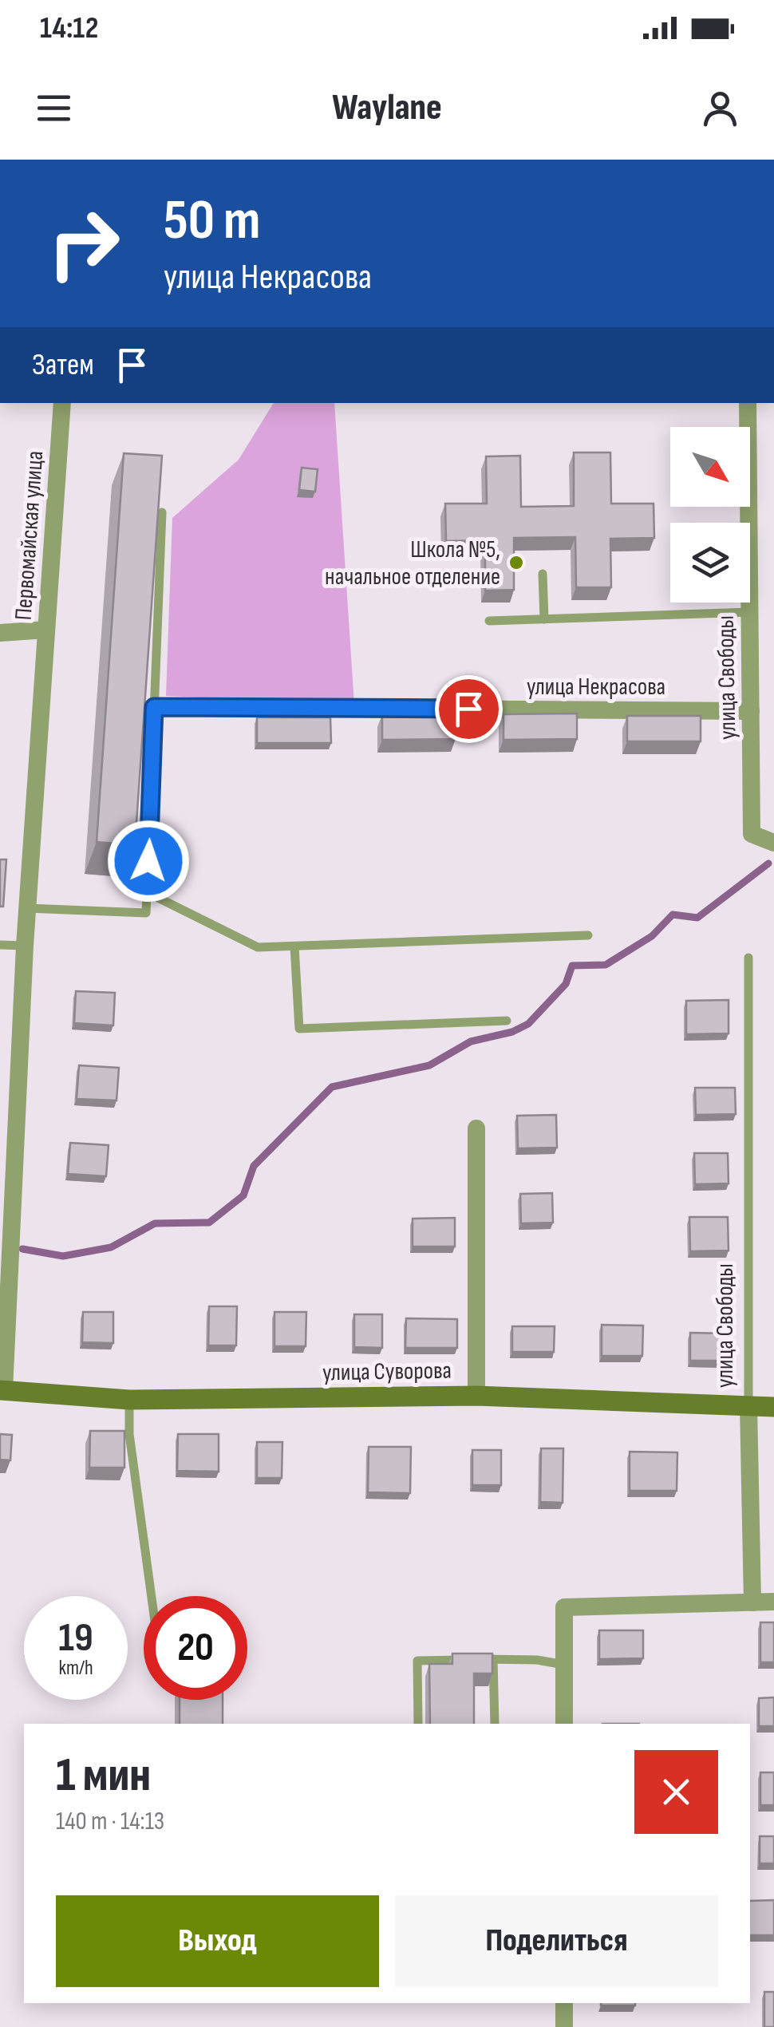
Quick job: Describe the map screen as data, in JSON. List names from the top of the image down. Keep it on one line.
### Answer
{"streets":{"main road":["улица Суворова"],"street":["Первомайская улица","улица Свободы","улица Некрасова"]},"crossings":[["Первомайская улица","улица Суворова"],["улица Свободы","улица Некрасова"],["улица Свободы","улица Суворова"]],"places":["Школа №5, начальное отделение"],"north":"bottom right","page":{"status":"14:12","header":"Waylane","turn":["50 m","улица Некрасова"],"then":"Затем","speed":"19 km/h","limit":"20","heading":["1 мин","140 m · 14:13"],"buttons":["Выход","Поделиться"]}}
